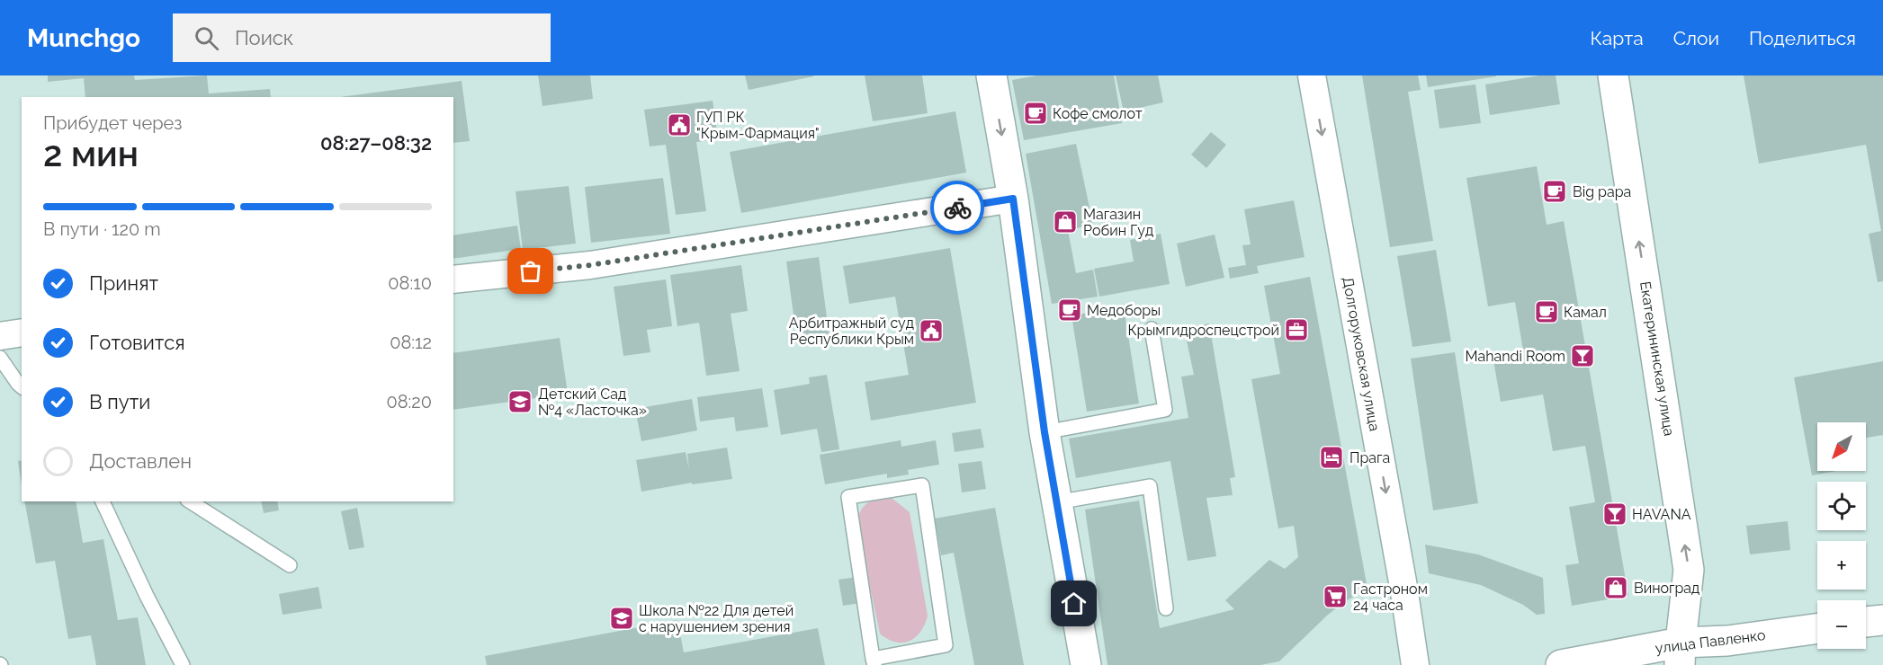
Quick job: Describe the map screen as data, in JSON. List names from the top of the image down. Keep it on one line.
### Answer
{"streets":{"main road":["Екатерининская улица","улица Павленко"],"street":["Долгоруковская улица"]},"crossings":[["Екатерининская улица","улица Павленко"]],"one_way":["Долгоруковская улица","Екатерининская улица"],"places":{"cafe":["Кофе смолот","Big papa","Медоборы","Камал"],"public building":["ГУП РК \"Крым-Фармация\"","Арбитражный суд Республики Крым"],"shop":["Магазин Робин Гуд","Виноград"],"office":["Крымгидроспецстрой"],"bar":["Mahandi Room","HAVANA"],"school or university":["Детский Сад №4 «Ласточка»","Школа №22 Для детей с нарушением зрения"],"hotel":["Прага"],"supermarket":["Гастроном 24 часа"]},"north":"bottom left","page":{"header":"Munchgo","search":"Поиск","nav":["Карта","Слои","Поделиться"],"heading":["2 мин","Прибудет через","08:27–08:32"],"bar":"В пути · 120 m","list":[["Принят","08:10"],["Готовится","08:12"],["В пути","08:20"],"Доставлен"],"map_buttons":["+","−"]}}
